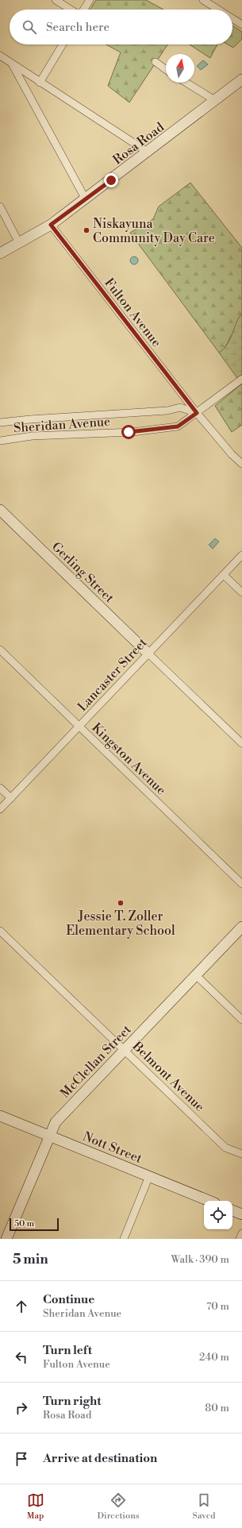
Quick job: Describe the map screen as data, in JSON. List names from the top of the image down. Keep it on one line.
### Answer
{"streets":{"street":["Rosa Road","Fulton Avenue","Sheridan Avenue","Gerling Street","Lancaster Street","Kingston Avenue","McClellan Street","Belmont Avenue","Nott Street"]},"crossings":[["Rosa Road","Fulton Avenue"],["Fulton Avenue","Sheridan Avenue"],["Gerling Street","Lancaster Street"],["Lancaster Street","Kingston Avenue"],["McClellan Street","Belmont Avenue"],["McClellan Street","Nott Street"]],"places":["Niskayuna Community Day Care","Jessie T. Zoller Elementary School"],"scale_bar":"50 m","north":"top","page":{"search":"Search here","scale":"50 m","heading":["5 min","Walk · 390 m"],"list":[["Continue","Sheridan Avenue","70 m"],["Turn left","Fulton Avenue","240 m"],["Turn right","Rosa Road","80 m"],"Arrive at destination"],"nav":["Map","Directions","Saved"]}}
